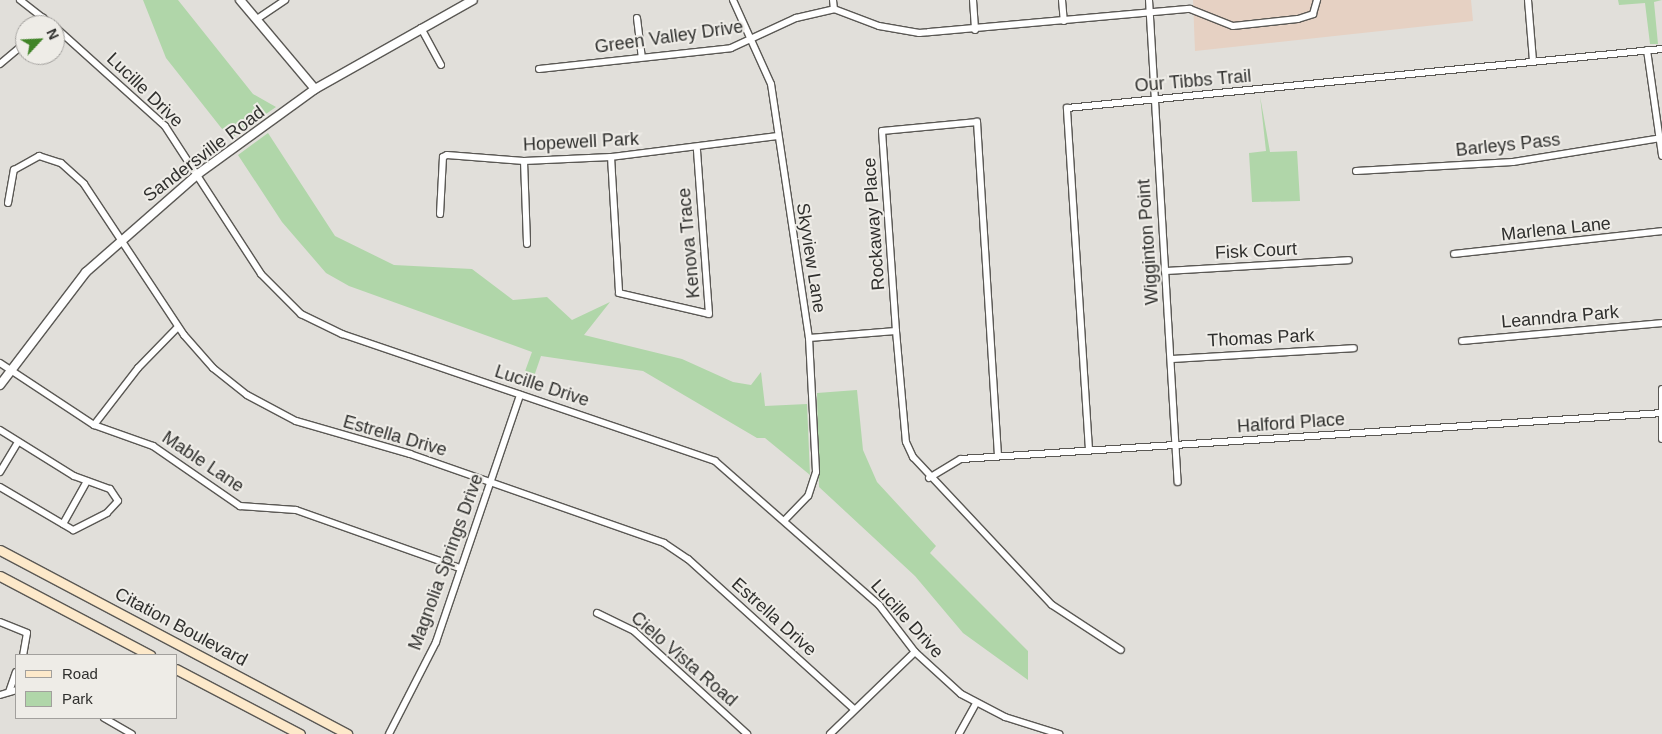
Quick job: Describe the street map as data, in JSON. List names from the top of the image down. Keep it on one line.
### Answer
{"streets":{"main road":["Citation Boulevard"],"street":["Green Valley Drive","Our Tibbs Trail","Lucille Drive","Hopewell Park","Barleys Pass","Sandersville Road","Rockaway Place","Marlena Lane","Wigginton Point","Kenova Trace","Fisk Court","Skyview Lane","Leanndra Park","Thomas Park","Halford Place","Estrella Drive","Mable Lane","Magnolia Springs Drive","Cielo Vista Road"]},"crossings":[["Green Valley Drive","Skyview Lane"],["Our Tibbs Trail","Wigginton Point"],["Our Tibbs Trail","Halford Place"],["Lucille Drive","Sandersville Road"],["Lucille Drive","Skyview Lane"],["Lucille Drive","Magnolia Springs Drive"],["Hopewell Park","Kenova Trace"],["Hopewell Park","Skyview Lane"],["Sandersville Road","Estrella Drive"],["Sandersville Road","Mable Lane"],["Rockaway Place","Halford Place"],["Wigginton Point","Fisk Court"],["Wigginton Point","Thomas Park"],["Wigginton Point","Halford Place"],["Estrella Drive","Magnolia Springs Drive"],["Mable Lane","Magnolia Springs Drive"]],"legend":["Road","Park"],"north":"top right"}
